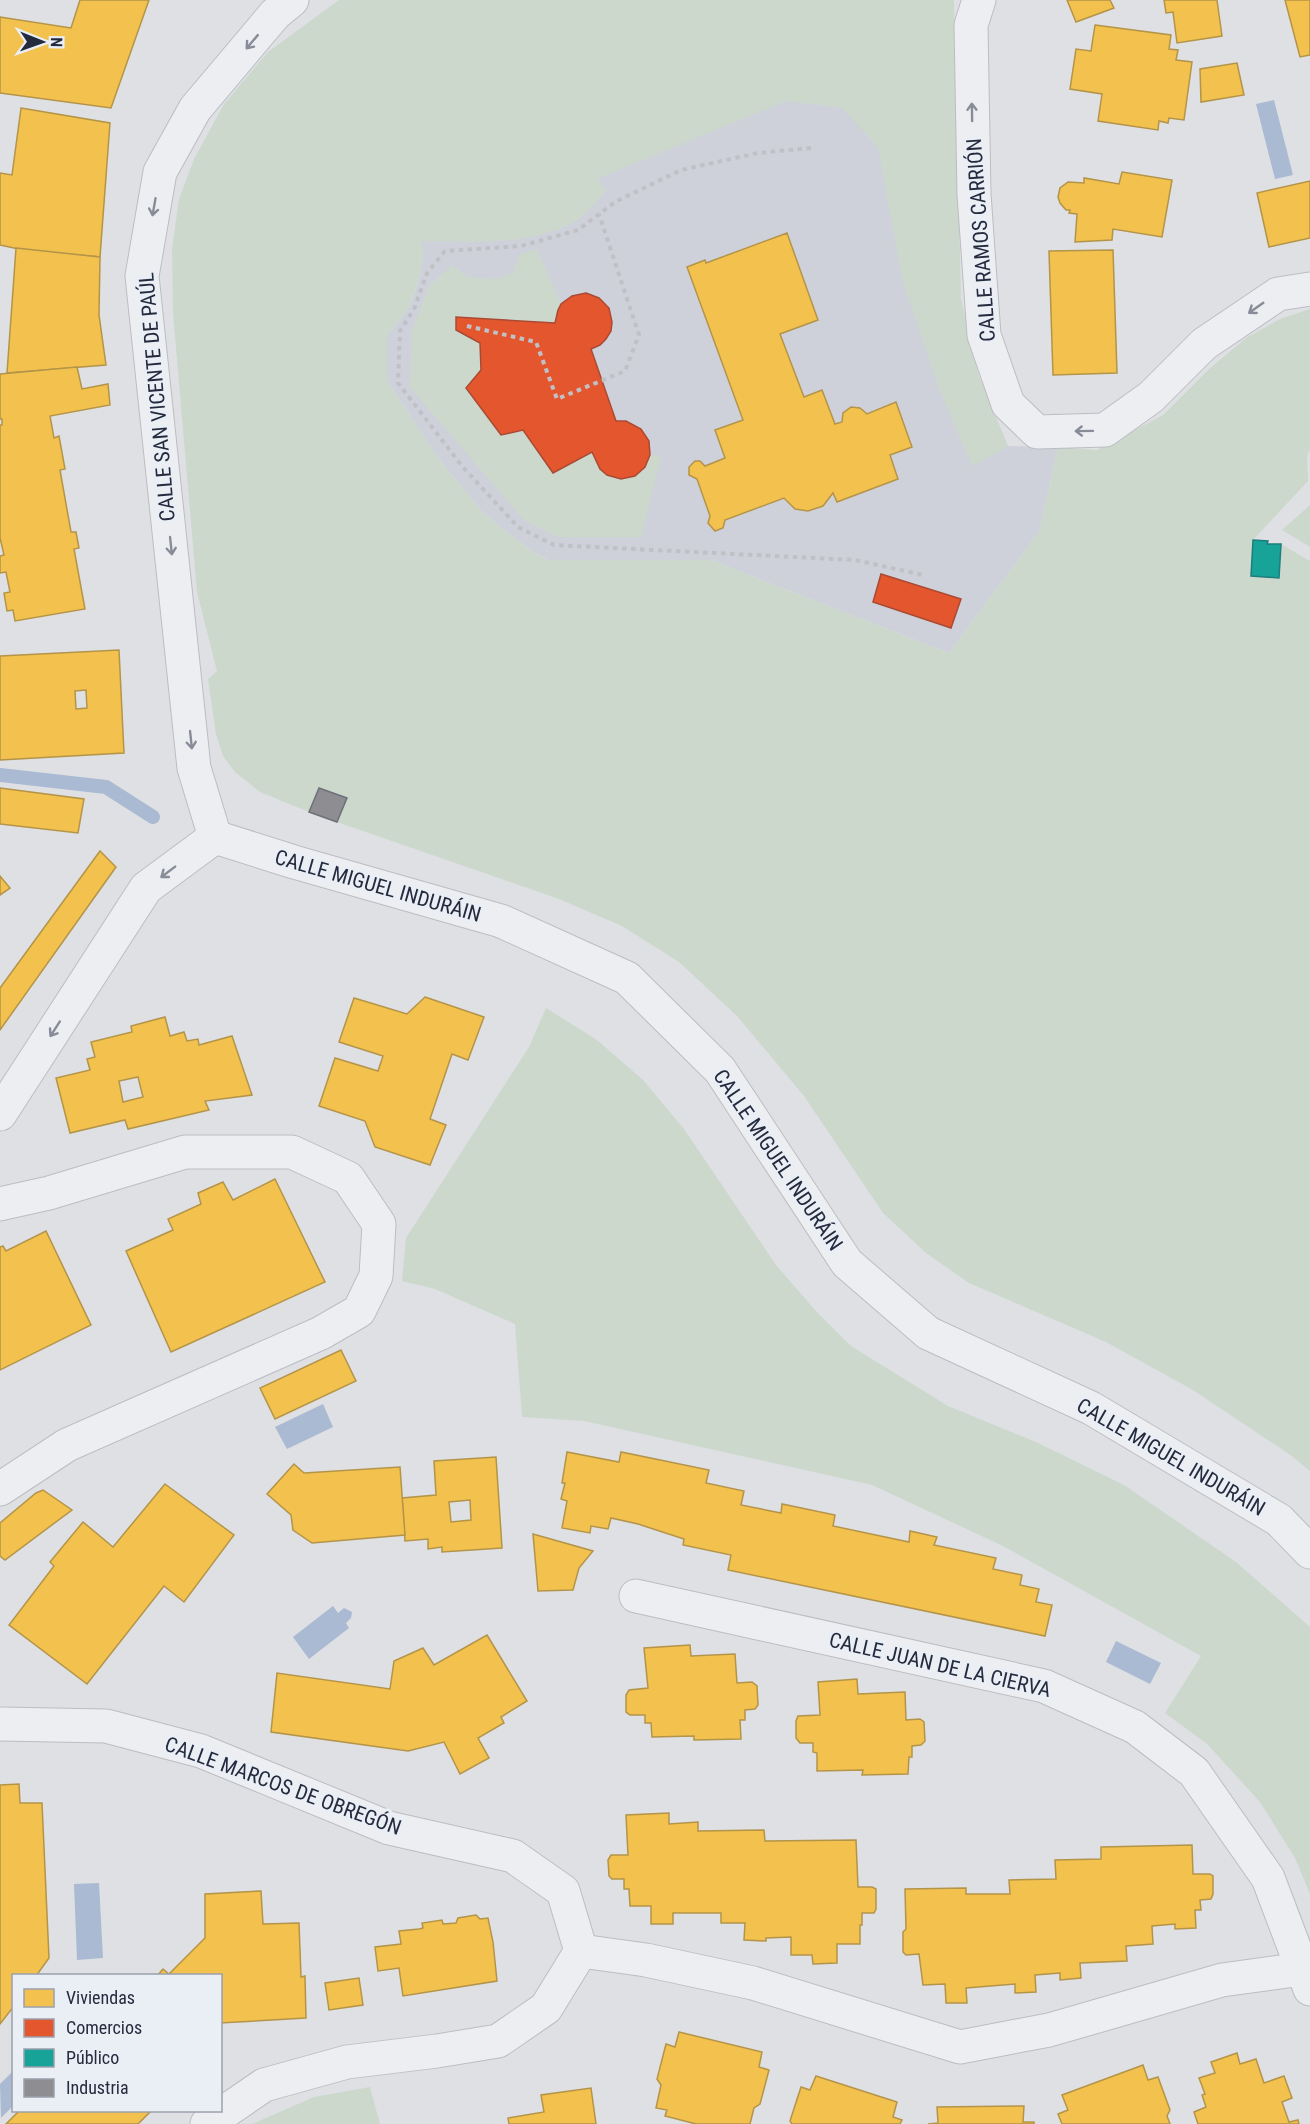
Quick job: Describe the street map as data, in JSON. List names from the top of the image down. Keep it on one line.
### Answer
{"streets":{"street":["CALLE RAMOS CARRIÓN","CALLE SAN VICENTE DE PAÚL","CALLE MIGUEL INDURÁIN","CALLE JUAN DE LA CIERVA","CALLE MARCOS DE OBREGÓN"]},"crossings":[["CALLE SAN VICENTE DE PAÚL","CALLE MIGUEL INDURÁIN"]],"one_way":["CALLE SAN VICENTE DE PAÚL"],"legend":["Viviendas","Comercios","Público","Industria"],"north":"right"}
